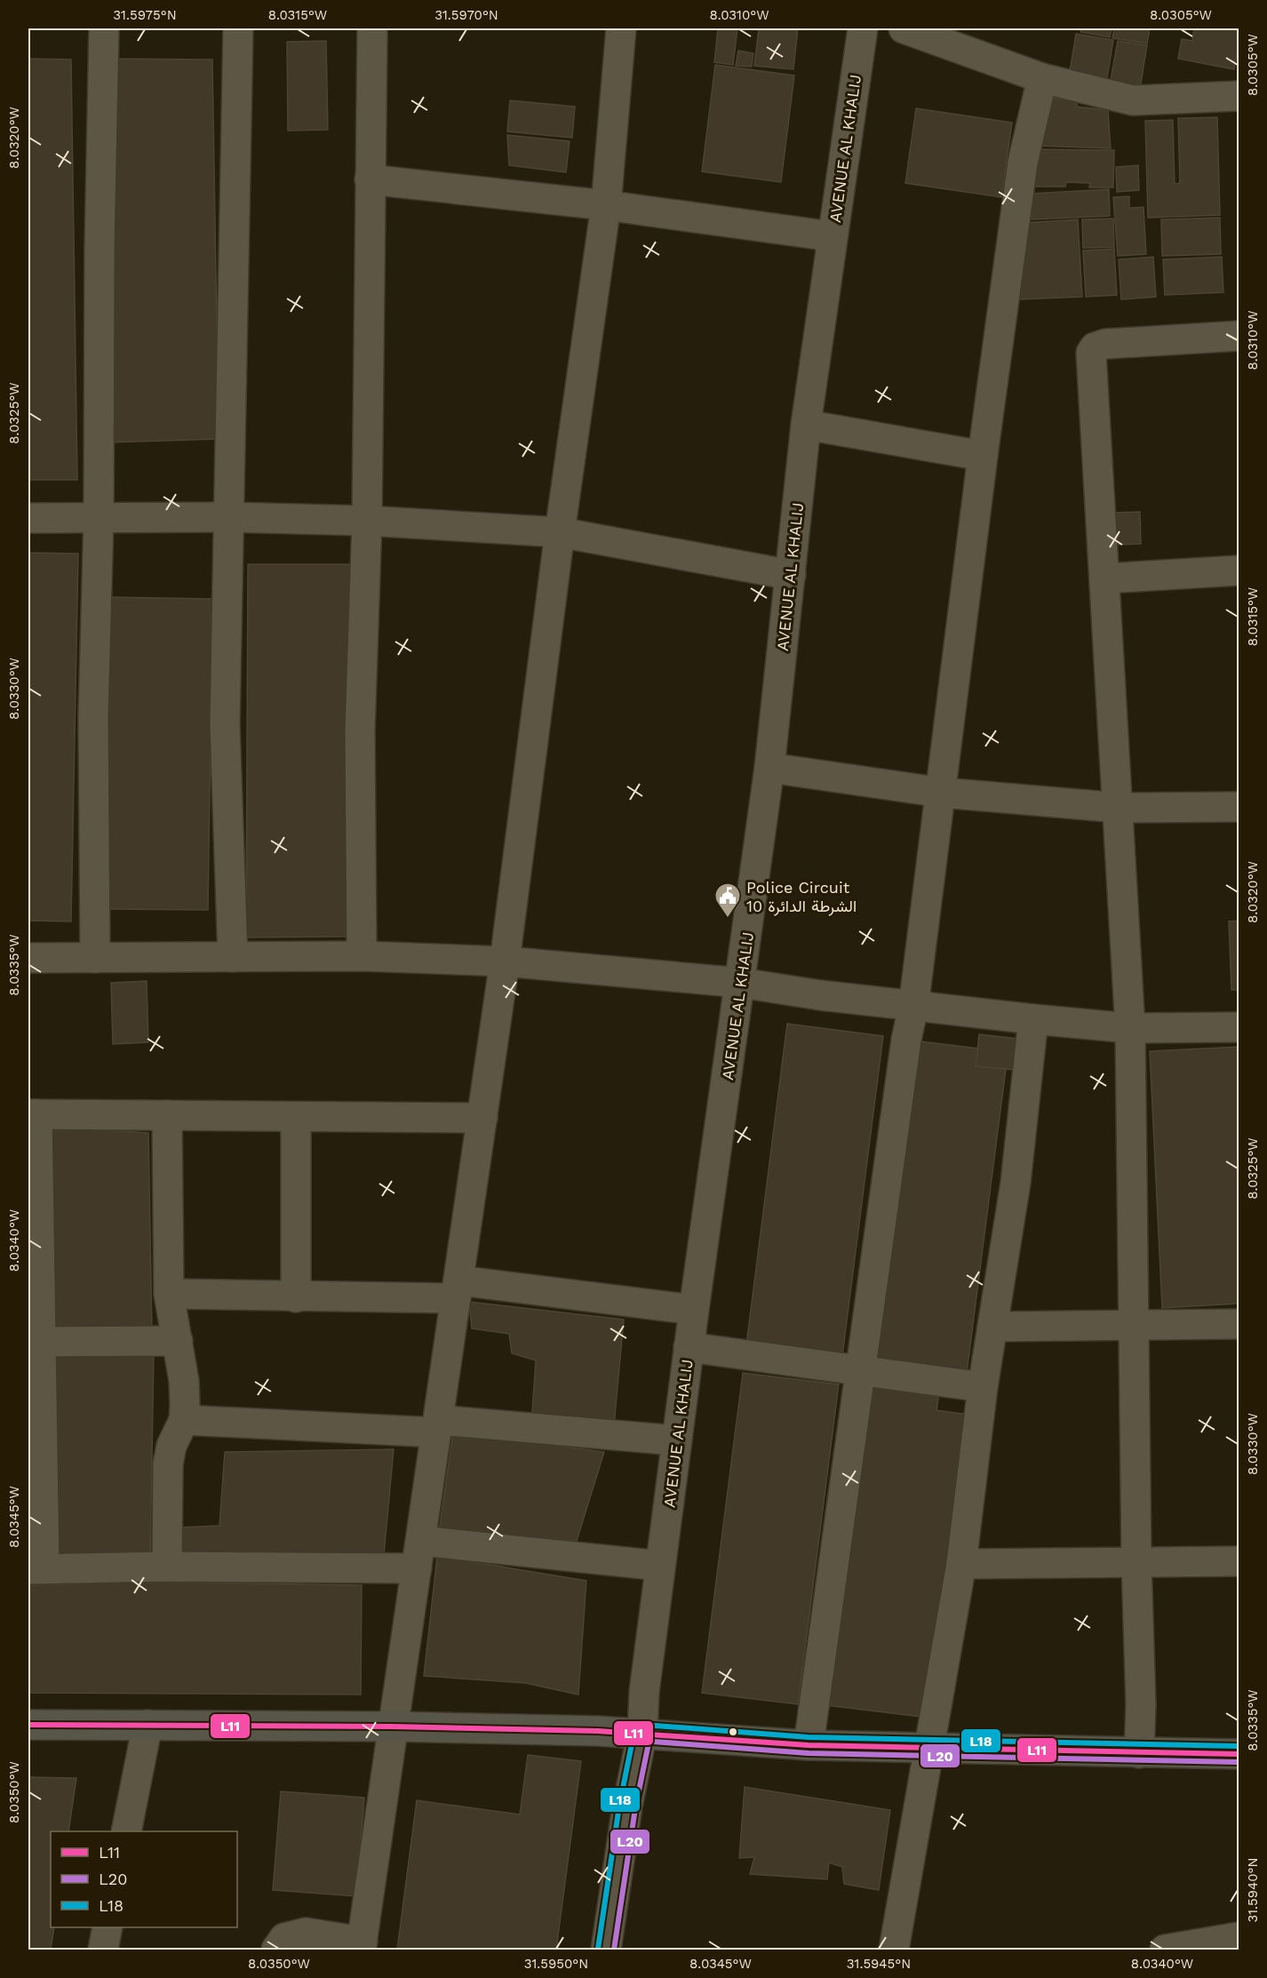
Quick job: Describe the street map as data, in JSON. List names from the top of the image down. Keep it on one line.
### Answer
{"streets":{"street":["AVENUE AL KHALIJ"]},"places":{"public building":["Police Circuit 10 الشرطة الدائرة"]},"lines":["transit line L11","transit line L18","transit line L20"],"legend":["L11","L20","L18"],"coordinates":["31.5975°N","8.0315°W","31.5970°N","8.0310°W","8.0305°W","8.0320°W","8.0325°W","8.0330°W","8.0335°W","8.0340°W","8.0345°W","8.0350°W","31.5940°N","31.5950°N","31.5945°N"]}
